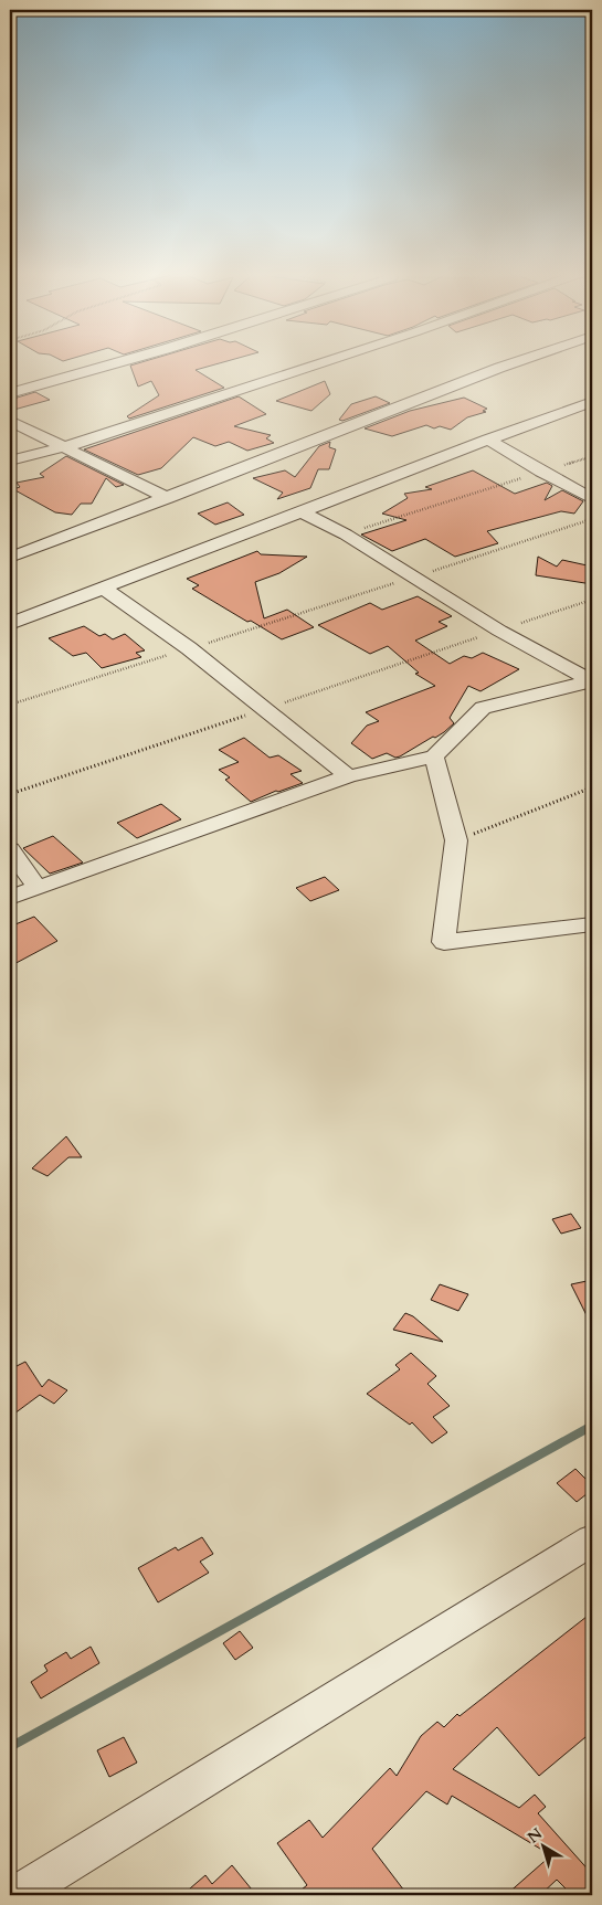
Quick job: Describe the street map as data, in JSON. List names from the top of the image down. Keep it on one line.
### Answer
{"north":"top left"}
